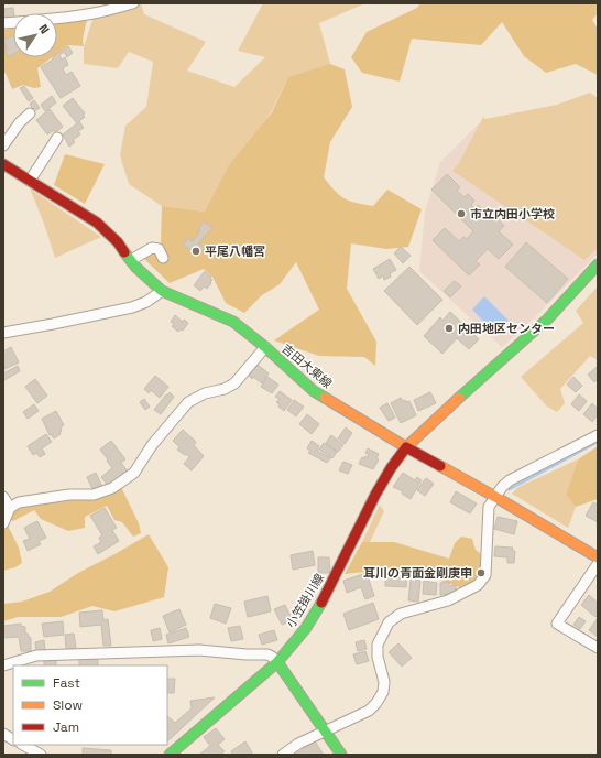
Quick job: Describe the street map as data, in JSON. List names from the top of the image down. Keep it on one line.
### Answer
{"streets":{"main road":["吉田大東線","小笠掛川線"]},"crossings":[["吉田大東線","小笠掛川線"]],"places":["市立内田小学校","平尾八幡宮","内田地区センター","耳川の青面金剛庚申"],"legend":["Fast","Slow","Jam"],"north":"top right"}
